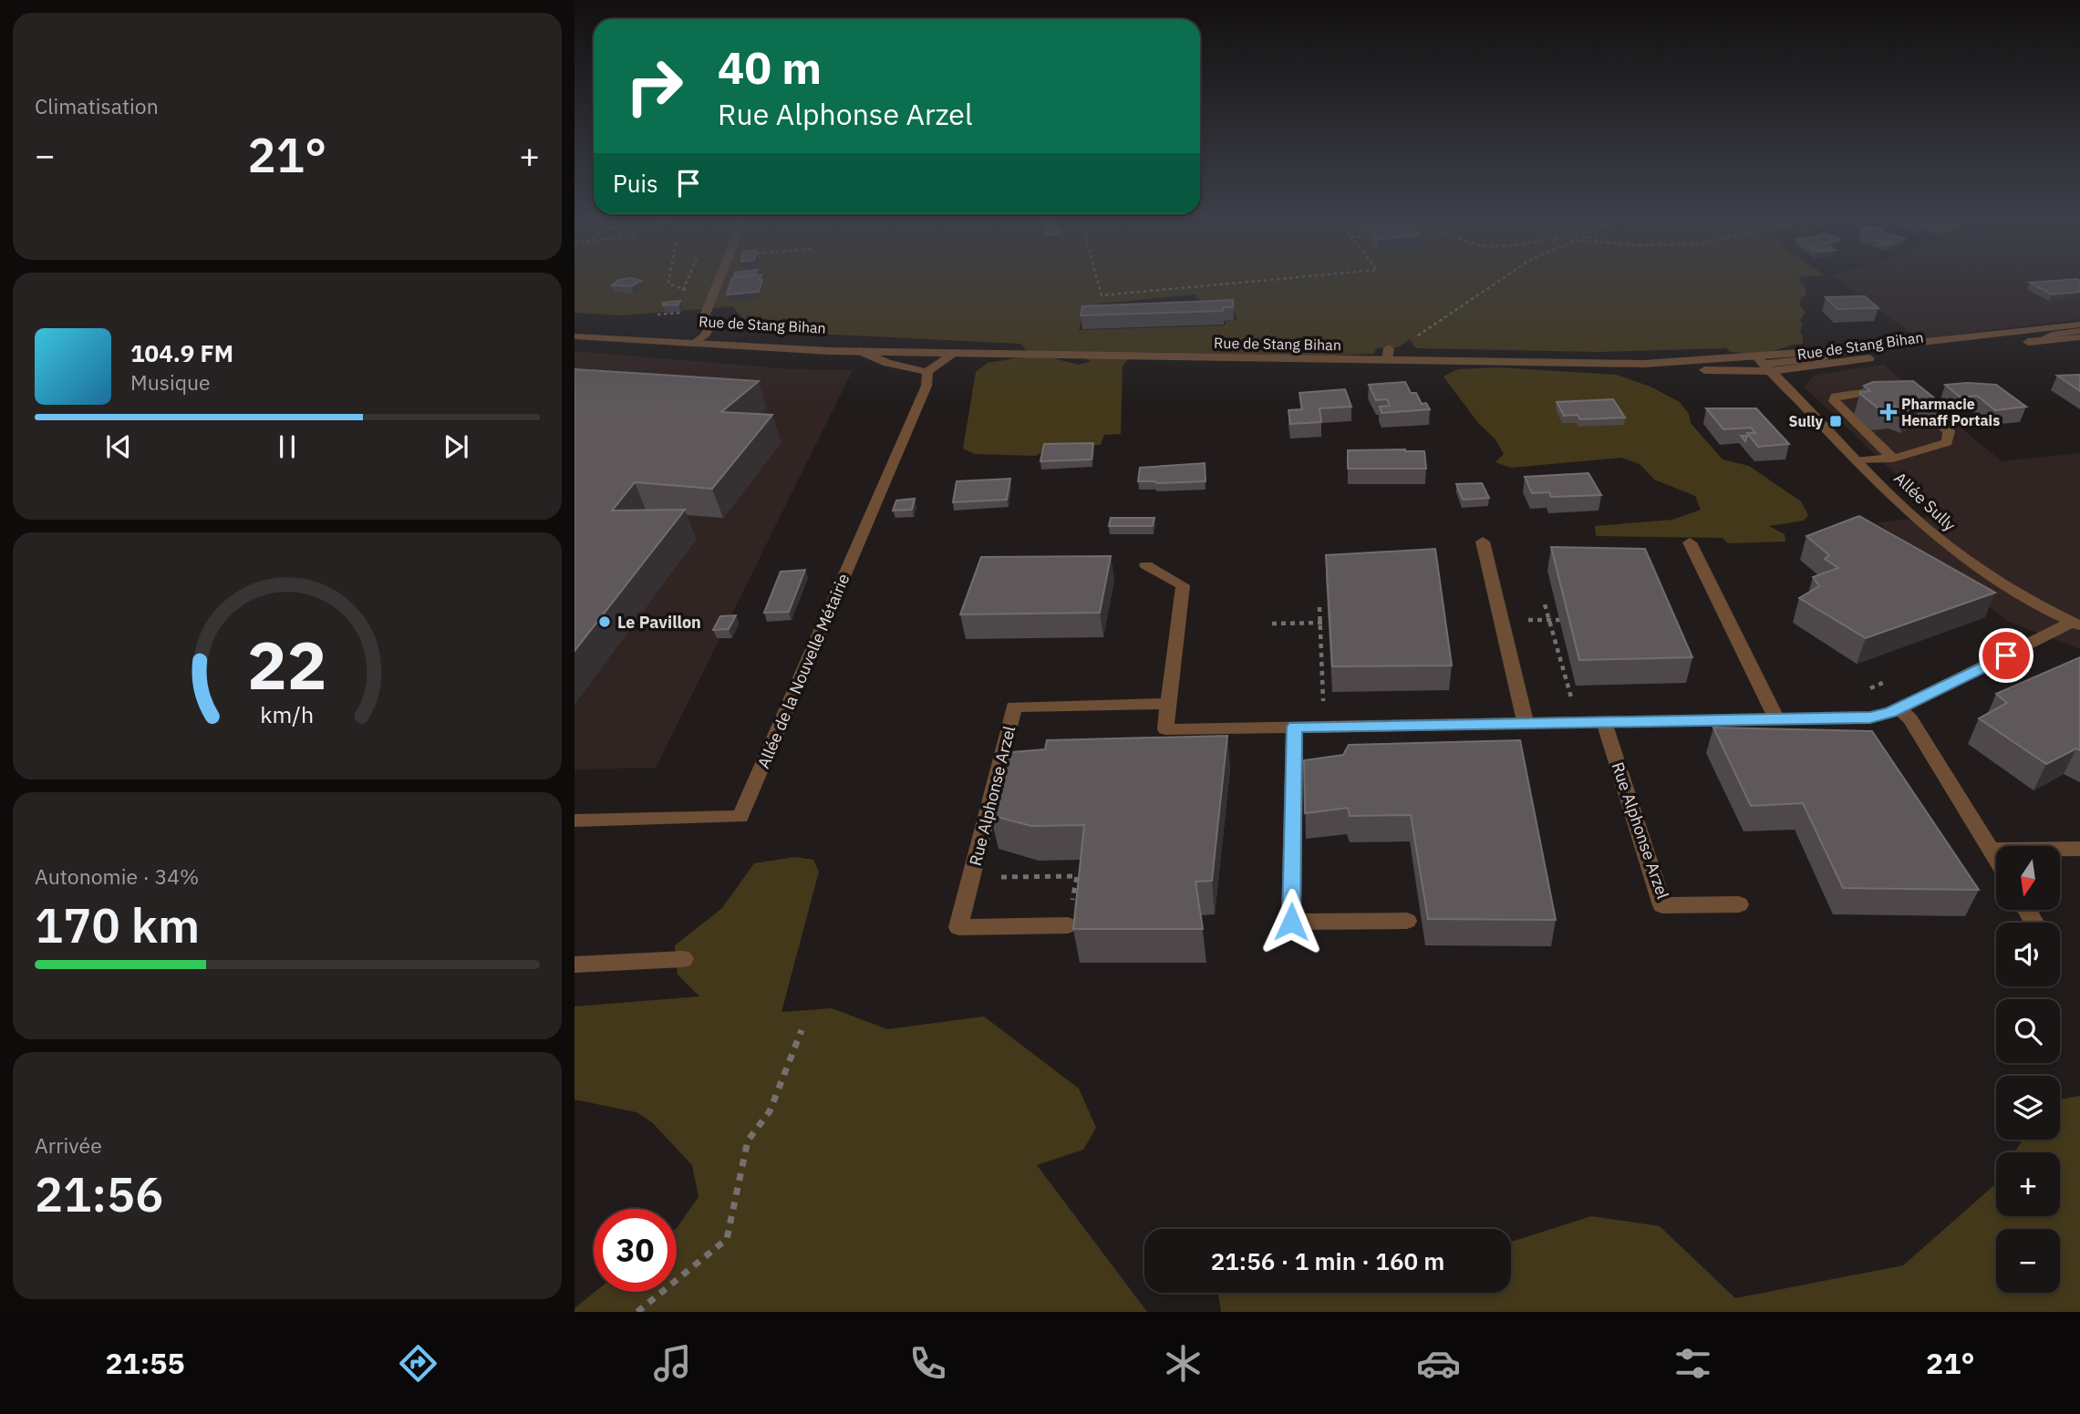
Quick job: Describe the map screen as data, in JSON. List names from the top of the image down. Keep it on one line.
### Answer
{"streets":{"street":["Rue de Stang Bihan","Allée Sully","Allée de la Nouvelle Métairie","Rue Alphonse Arzel"]},"crossings":[["Rue de Stang Bihan","Allée Sully"]],"places":{"health":["Pharmacie Henaff Portais"],"transit":["Sully"],"other":["Le Pavillon"]},"north":"bottom","page":{"tile":["Climatisation",["Autonomie · 34%","170 km"],["Arrivée","21:56"]],"turn":["40 m","Rue Alphonse Arzel"],"heat":["−","21°","+"],"then":"Puis","song":["104.9 FM","Musique"],"map_buttons":["+","−"],"limit":"30","trip":"21:56 · 1 min · 160 m","tabs":["21:55","21°"],"gauge":["22","km/h"]}}
